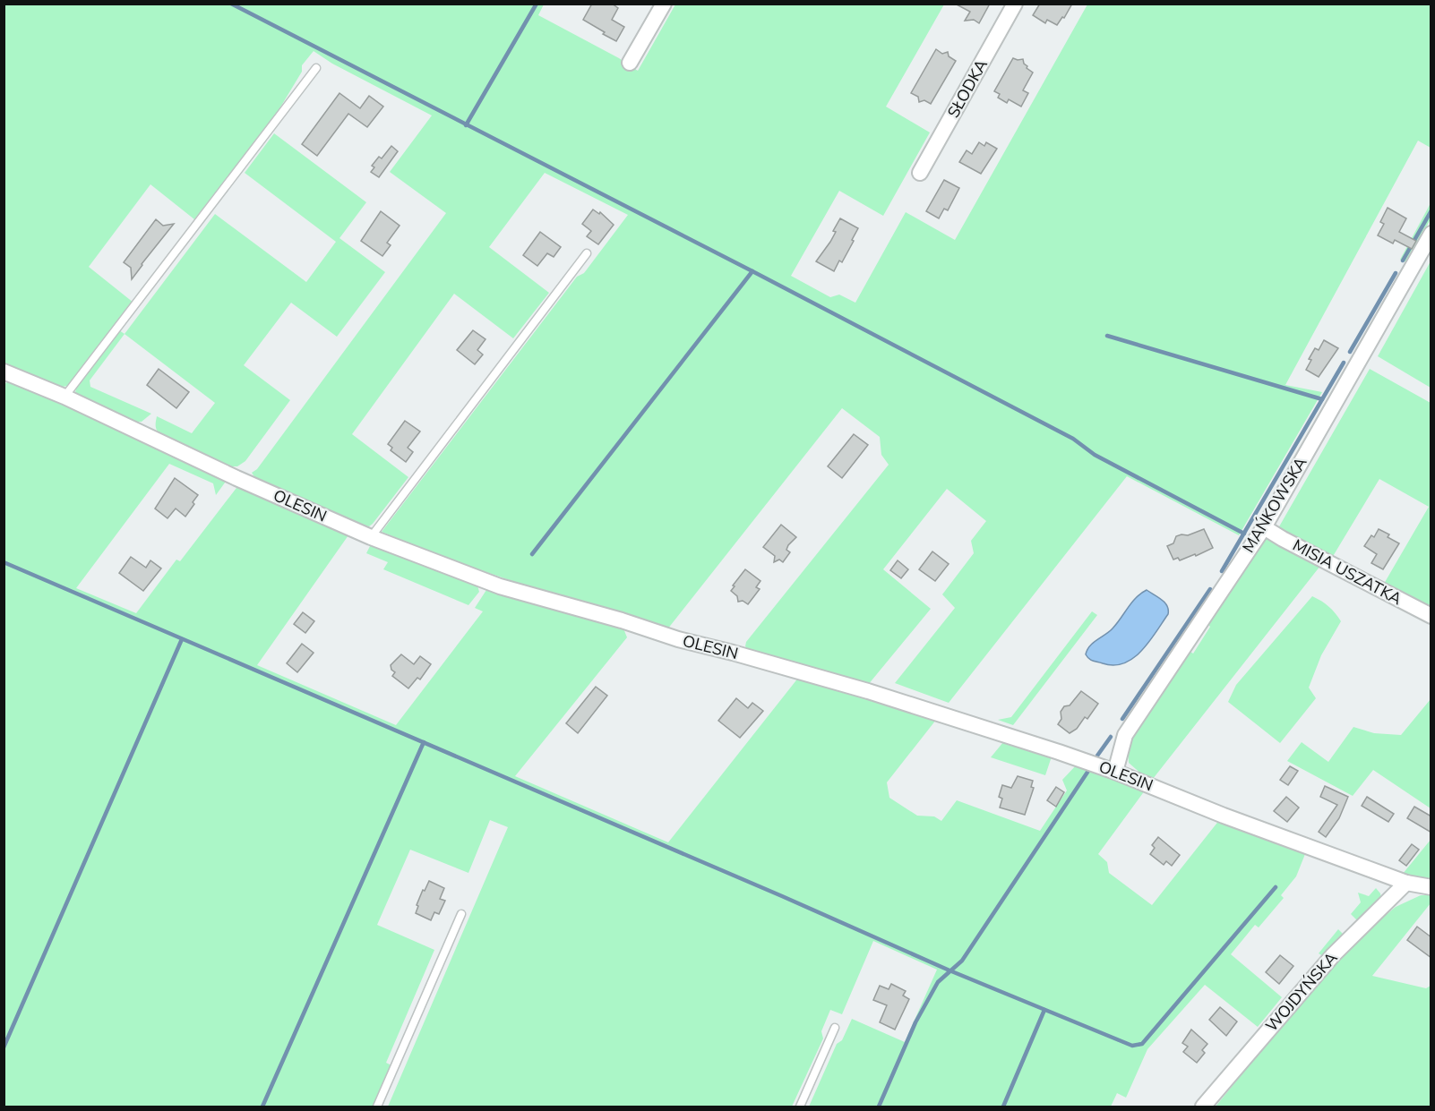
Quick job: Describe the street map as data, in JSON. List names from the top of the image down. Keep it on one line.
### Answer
{"streets":{"street":["SŁODKA","MAŃKOWSKA","OLESIN","MISIA USZATKA","WOJDYŃSKA"]},"crossings":[["MAŃKOWSKA","OLESIN"],["MAŃKOWSKA","MISIA USZATKA"],["OLESIN","WOJDYŃSKA"]]}
